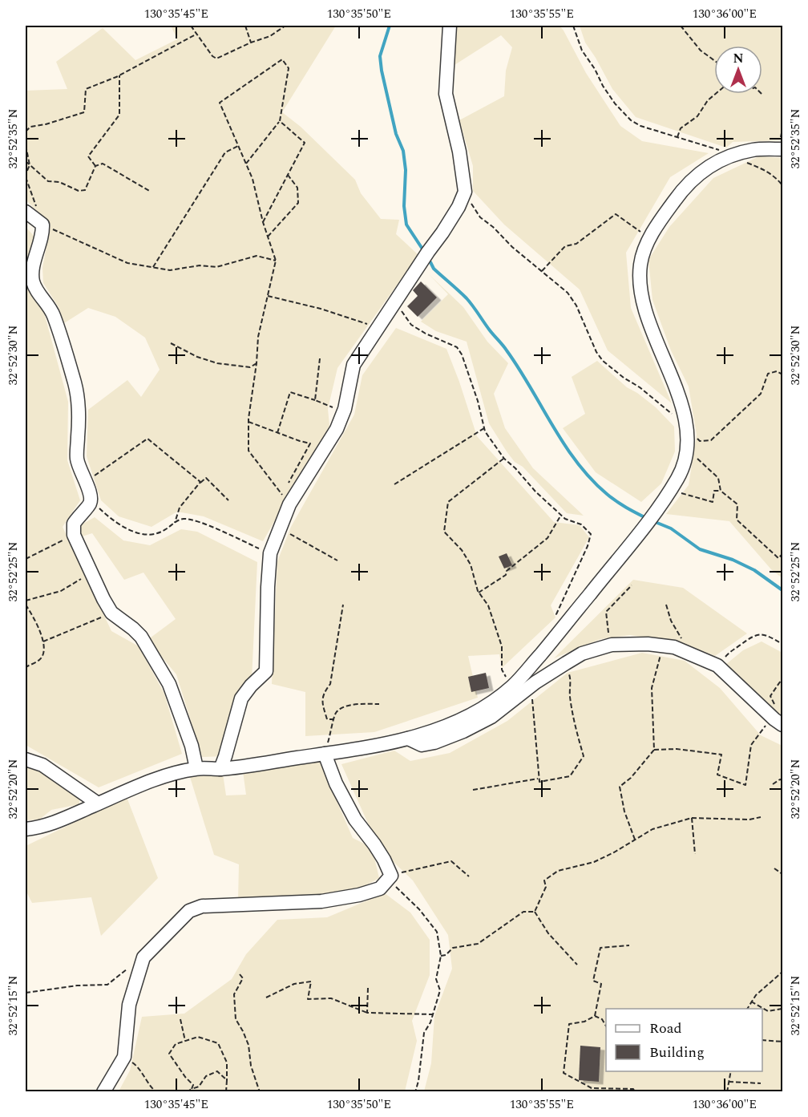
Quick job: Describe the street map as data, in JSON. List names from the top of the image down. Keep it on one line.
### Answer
{"legend":["Road","Building"],"north":"top","coordinates":["130°35'45\"E","130°35'50\"E","130°35'55\"E","130°36'00\"E","32°52'35\"N","32°52'30\"N","32°52'25\"N","32°52'20\"N","32°52'15\"N"]}
